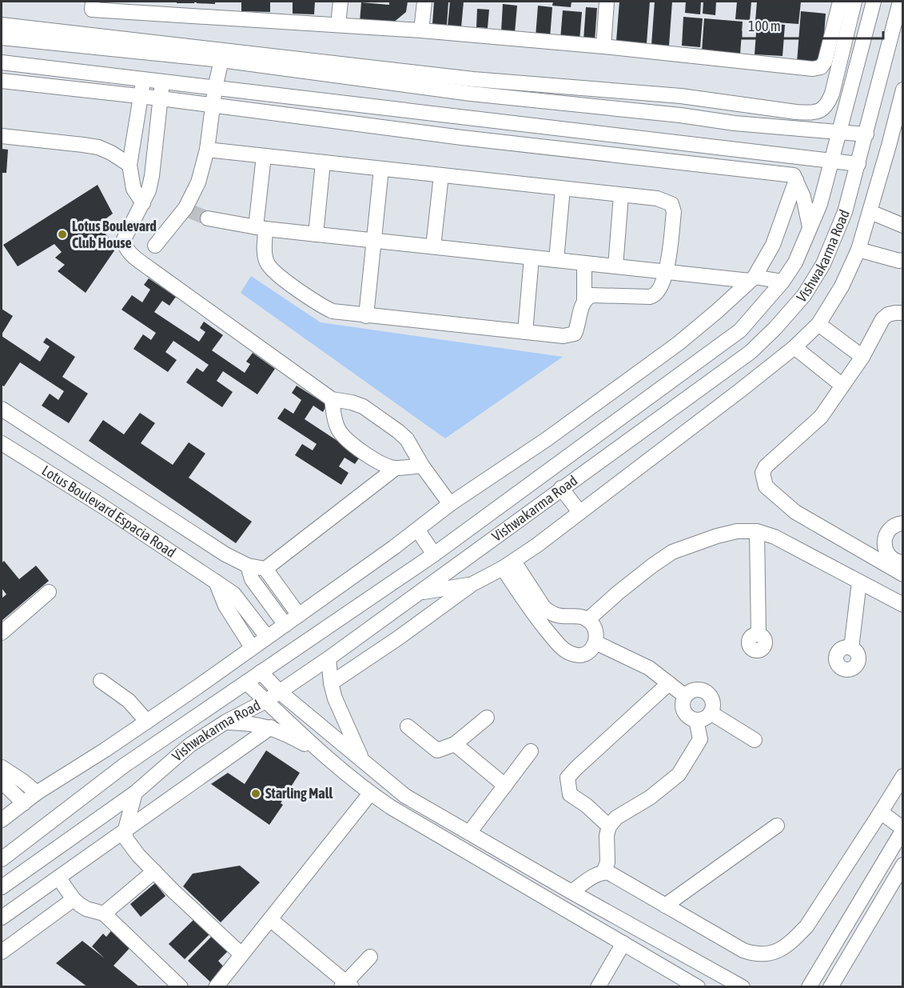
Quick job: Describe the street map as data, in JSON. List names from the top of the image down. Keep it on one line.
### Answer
{"streets":{"street":["Vishwakarma Road","Lotus Boulevard Espacia Road"]},"places":["Lotus Boulevard Club House","Starling Mall"],"scale_bar":"100 m"}
